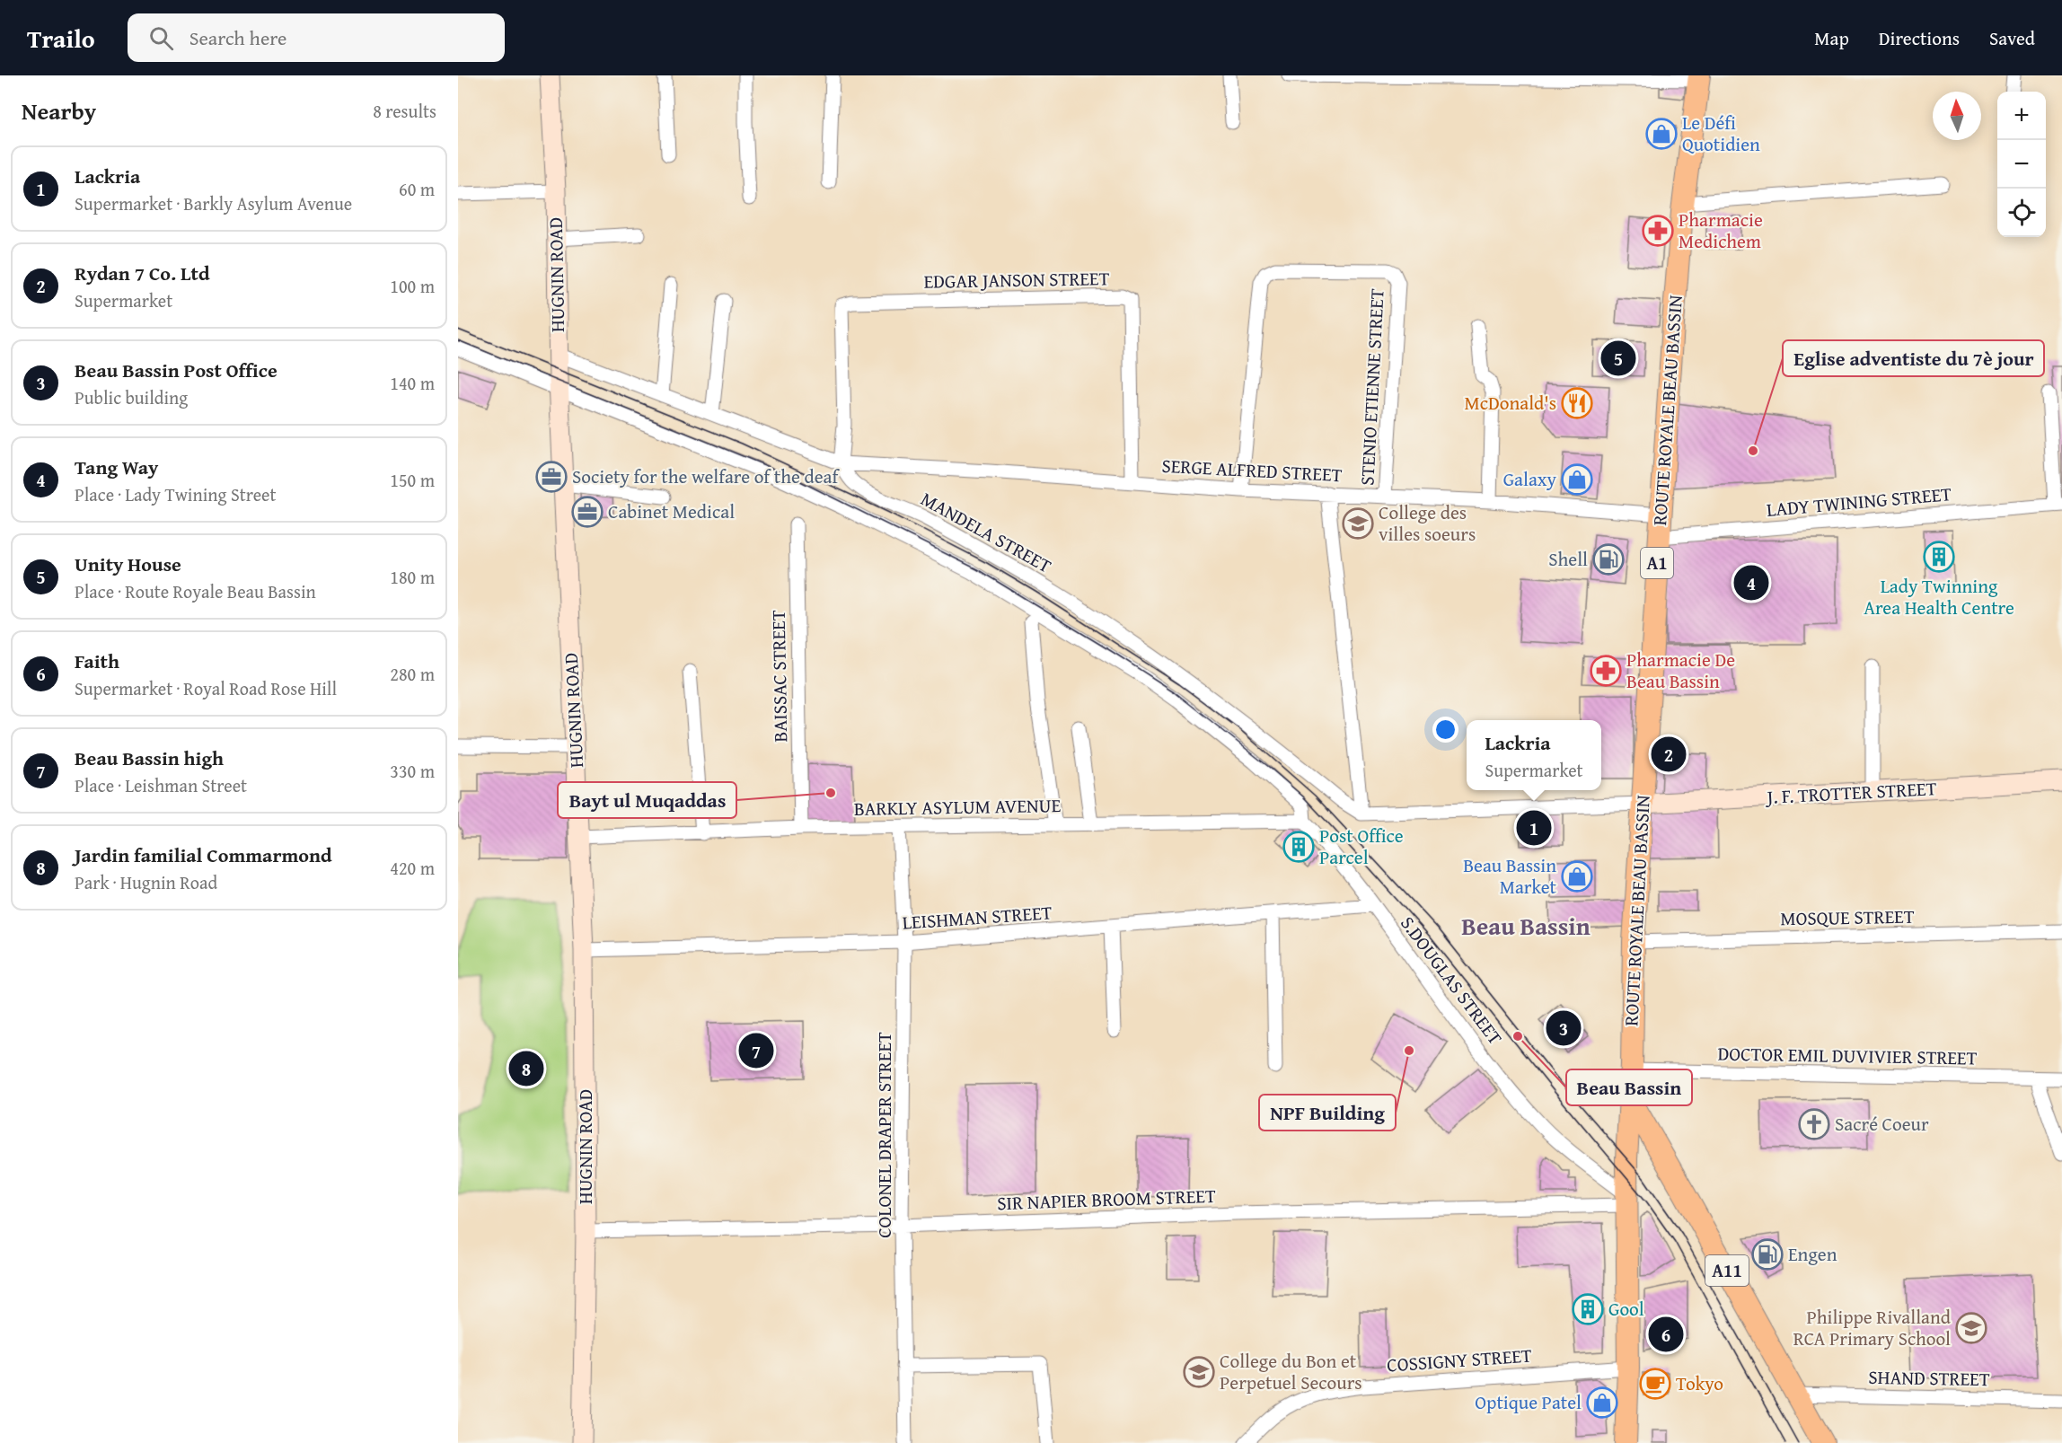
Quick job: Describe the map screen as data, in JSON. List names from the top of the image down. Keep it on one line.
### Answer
{"streets":{"main road":["ROUTE ROYALE BEAU BASSIN","A1","A11"],"street":["HUGNIN ROAD","EDGAR JANSON STREET","STENIO ETIENNE STREET","SERGE ALFRED STREET","LADY TWINING STREET","MANDELA STREET","BAISSAC STREET","J. F. TROTTER STREET","BARKLY ASYLUM AVENUE","LEISHMAN STREET","MOSQUE STREET","S.DOUGLAS STREET","DOCTOR EMIL DUVIVIER STREET","COLONEL DRAPER STREET","SIR NAPIER BROOM STREET","COSSIGNY STREET","SHAND STREET"]},"crossings":[["HUGNIN ROAD","BARKLY ASYLUM AVENUE"],["HUGNIN ROAD","LEISHMAN STREET"],["HUGNIN ROAD","S.DOUGLAS STREET"],["HUGNIN ROAD","SIR NAPIER BROOM STREET"],["EDGAR JANSON STREET","SERGE ALFRED STREET"],["EDGAR JANSON STREET","MANDELA STREET"],["STENIO ETIENNE STREET","SERGE ALFRED STREET"],["ROUTE ROYALE BEAU BASSIN","SERGE ALFRED STREET"],["ROUTE ROYALE BEAU BASSIN","LADY TWINING STREET"],["ROUTE ROYALE BEAU BASSIN","A1"],["ROUTE ROYALE BEAU BASSIN","J. F. TROTTER STREET"],["ROUTE ROYALE BEAU BASSIN","MOSQUE STREET"],["ROUTE ROYALE BEAU BASSIN","S.DOUGLAS STREET"],["ROUTE ROYALE BEAU BASSIN","DOCTOR EMIL DUVIVIER STREET"],["ROUTE ROYALE BEAU BASSIN","SIR NAPIER BROOM STREET"],["ROUTE ROYALE BEAU BASSIN","A11"],["ROUTE ROYALE BEAU BASSIN","COSSIGNY STREET"],["SERGE ALFRED STREET","MANDELA STREET"],["A1","COSSIGNY STREET"],["BAISSAC STREET","BARKLY ASYLUM AVENUE"],["BARKLY ASYLUM AVENUE","S.DOUGLAS STREET"],["BARKLY ASYLUM AVENUE","COLONEL DRAPER STREET"],["LEISHMAN STREET","S.DOUGLAS STREET"],["LEISHMAN STREET","COLONEL DRAPER STREET"],["S.DOUGLAS STREET","SIR NAPIER BROOM STREET"],["COLONEL DRAPER STREET","SIR NAPIER BROOM STREET"],["A11","SHAND STREET"]],"districts":["Beau Bassin"],"places":{"shop":["Le Défi Quotidien","Galaxy","Beau Bassin Market","Optique Patel"],"pharmacy":["Pharmacie Medichem","Pharmacie De Beau Bassin"],"restaurant":["McDonald's"],"other":["Eglise adventiste du 7è jour","Bayt ul Muqaddas","Beau Bassin","NPF Building"],"office":["Society for the welfare of the deaf","Cabinet Medical"],"school or university":["College des villes soeurs","Philippe Rivalland RCA Primary School","College du Bon et Perpetuel Secours"],"building":["Lady Twinning Area Health Centre","Post Office Parcel","Gool"],"fuel station":["Shell","Engen"],"church":["Sacré Coeur"],"cafe":["Tokyo"]},"north":"top","page":{"header":"Trailo","search":"Search here","nav":["Map","Directions","Saved"],"heading":["Nearby","8 results"],"map_buttons":["+","−"],"list":[{"mark":"1","name":"Lackria","note":"Supermarket · Barkly Asylum Avenue","value":"60 m"},{"mark":"2","name":"Rydan 7 Co. Ltd","note":"Supermarket","value":"100 m"},{"mark":"3","name":"Beau Bassin Post Office","note":"Public building","value":"140 m"},{"mark":"4","name":"Tang Way","note":"Place · Lady Twining Street","value":"150 m"},{"mark":"5","name":"Unity House","note":"Place · Route Royale Beau Bassin","value":"180 m"},{"mark":"6","name":"Faith","note":"Supermarket · Royal Road Rose Hill","value":"280 m"},{"mark":"7","name":"Beau Bassin high","note":"Place · Leishman Street","value":"330 m"},{"mark":"8","name":"Jardin familial Commarmond","note":"Park · Hugnin Road","value":"420 m"}],"pins":["5","4","2","1","3","7","8","6"],"popup":["Lackria","Supermarket"]}}
